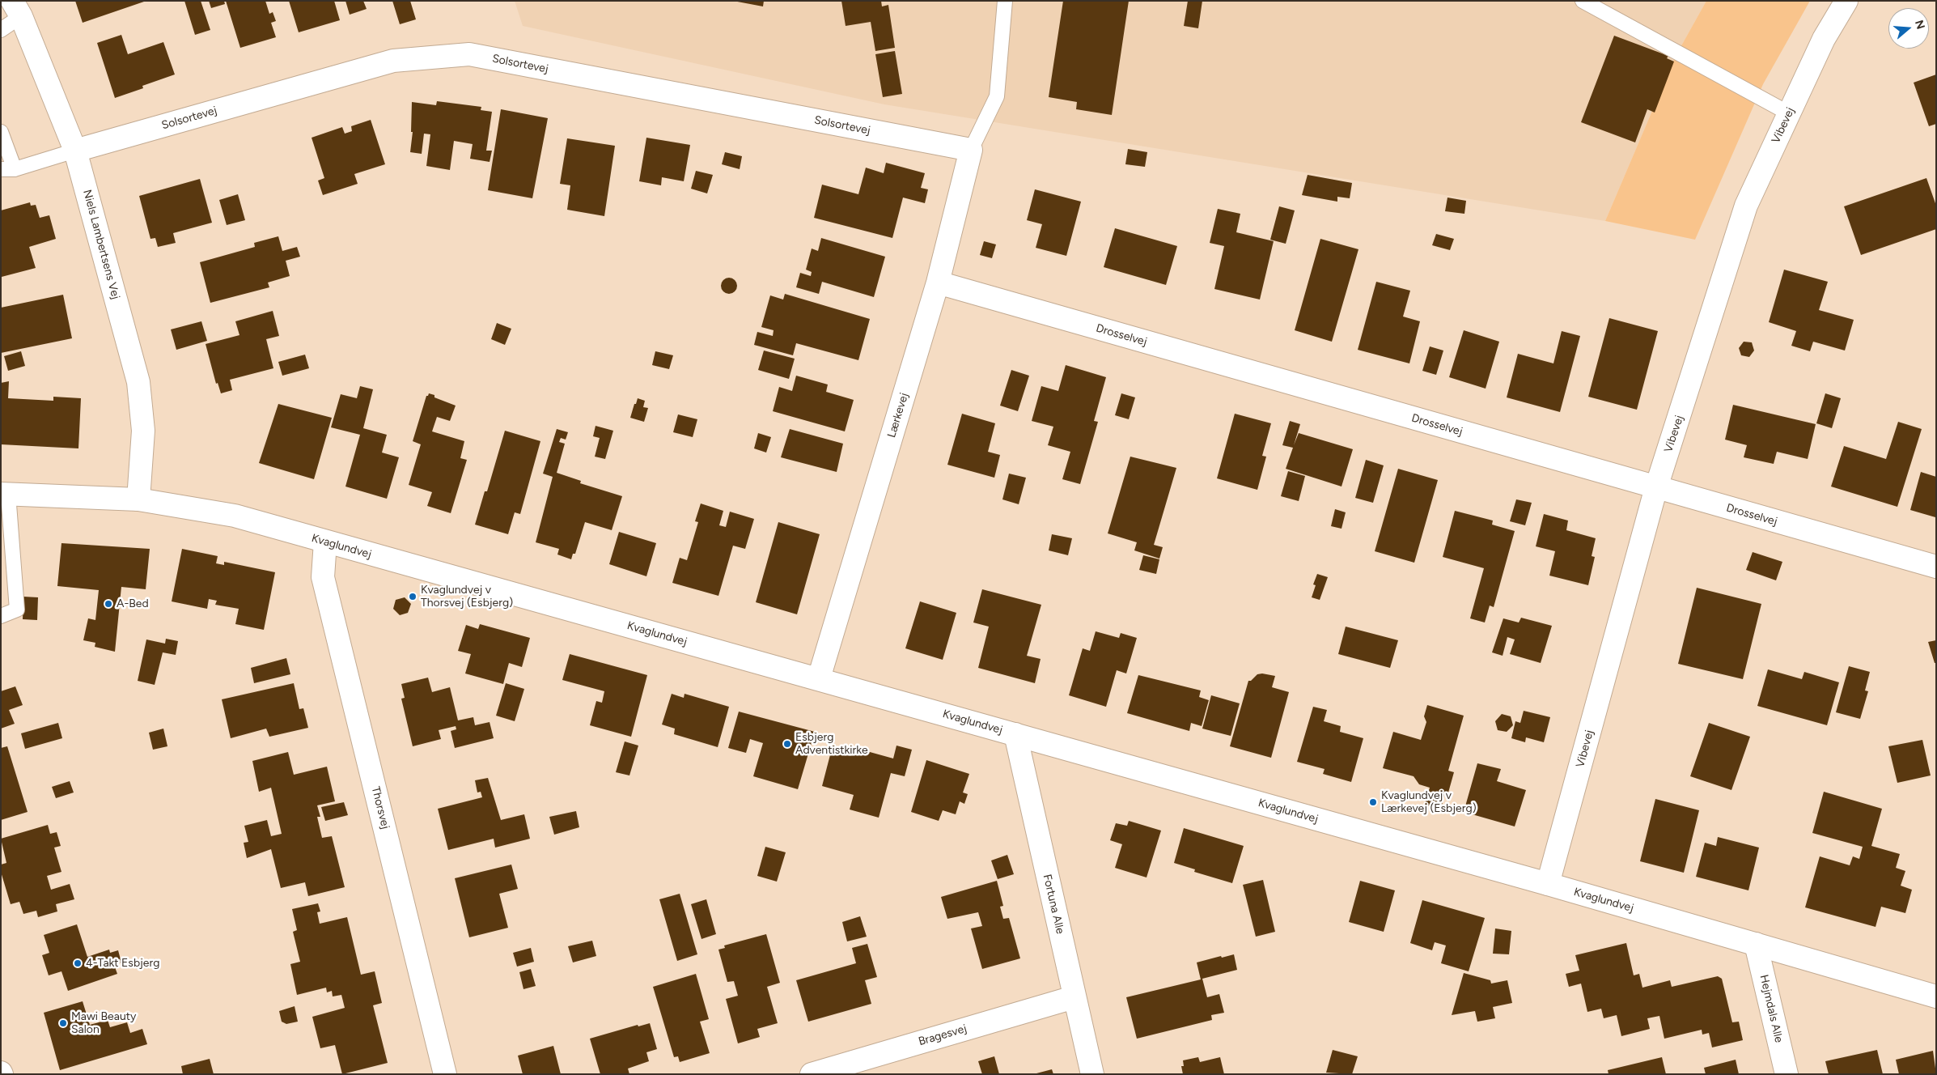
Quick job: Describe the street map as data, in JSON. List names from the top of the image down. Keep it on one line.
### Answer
{"streets":{"street":["Solsortevej","Vibevej","Niels Lambertsens Vej","Drosselvej","Lærkevej","Kvaglundvej","Thorsvej","Fortuna Alle","Hejmdals Alle","Bragesvej"]},"crossings":[["Solsortevej","Niels Lambertsens Vej"],["Solsortevej","Lærkevej"],["Vibevej","Drosselvej"],["Vibevej","Kvaglundvej"],["Niels Lambertsens Vej","Kvaglundvej"],["Drosselvej","Lærkevej"],["Lærkevej","Kvaglundvej"],["Kvaglundvej","Thorsvej"],["Kvaglundvej","Fortuna Alle"],["Kvaglundvej","Hejmdals Alle"],["Fortuna Alle","Bragesvej"]],"places":["Kvaglundvej v Thorsvej (Esbjerg)","A-Bed","Esbjerg Adventistkirke","Kvaglundvej v Lærkevej (Esbjerg)","4-Takt Esbjerg","Mawi Beauty Salon"],"north":"right"}
